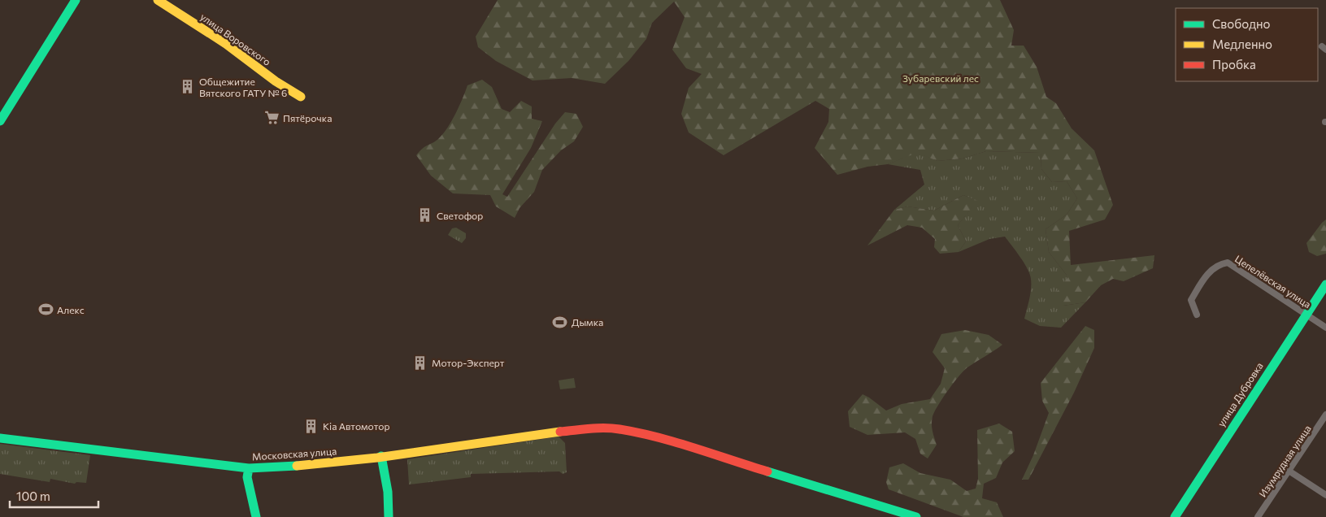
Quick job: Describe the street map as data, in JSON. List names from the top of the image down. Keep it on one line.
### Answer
{"streets":{"main road":["улица Воровского","улица Дубровка","Московская улица"],"street":["Цепелёвская улица","Изумрудная улица"]},"crossings":[["Цепелёвская улица","улица Дубровка"]],"parks":["Зубаревский лес"],"places":{"building":["Общежитие Вятского ГАТУ № 6","Светофор","Мотор-Эксперт","Kia Автомотор"],"supermarket":["Пятёрочка"],"sports":["Алекс","Дымка"]},"legend":["Свободно","Медленно","Пробка"],"scale_bar":"100 m"}
